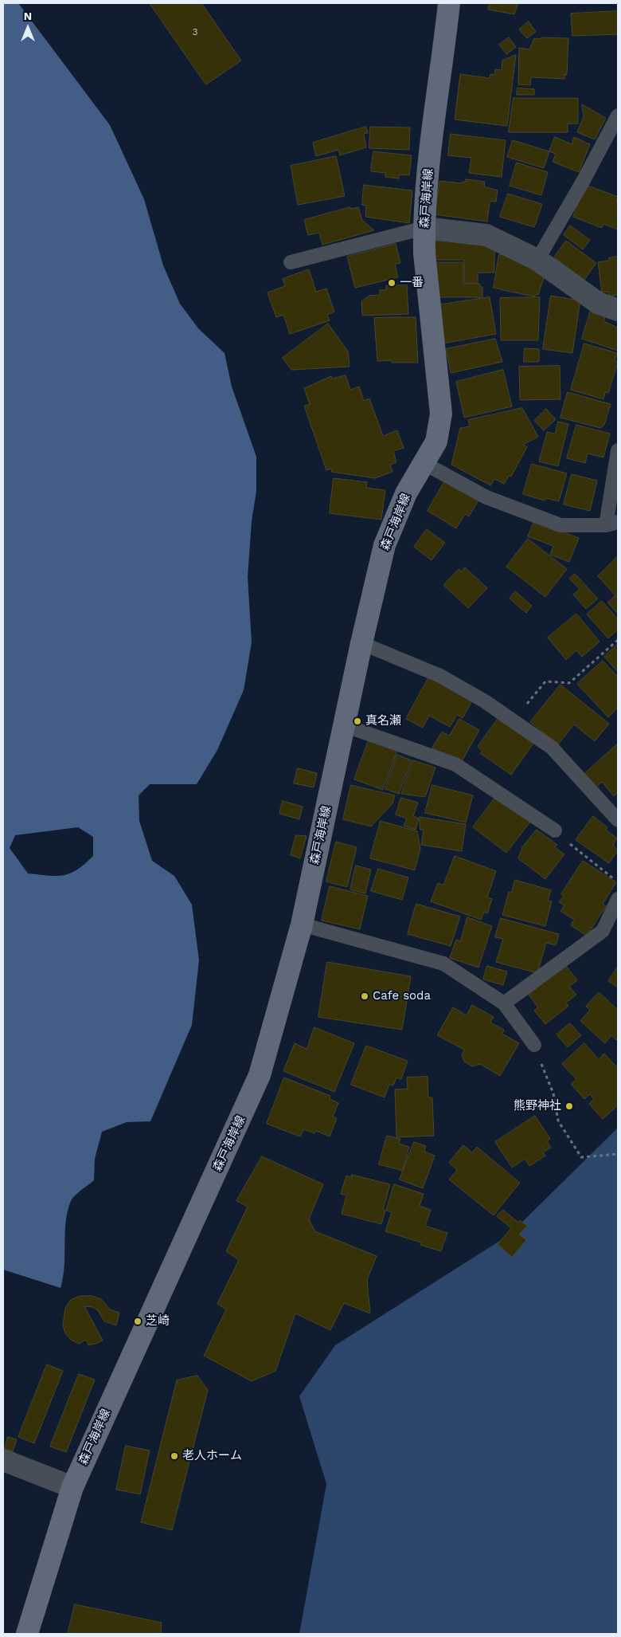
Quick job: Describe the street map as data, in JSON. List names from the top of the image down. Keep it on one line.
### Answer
{"streets":{"main road":["森戸海岸線"]},"places":["一番","真名瀬","Cafe soda","熊野神社","芝崎","老人ホーム"],"house_numbers":["3"],"north":"top"}
